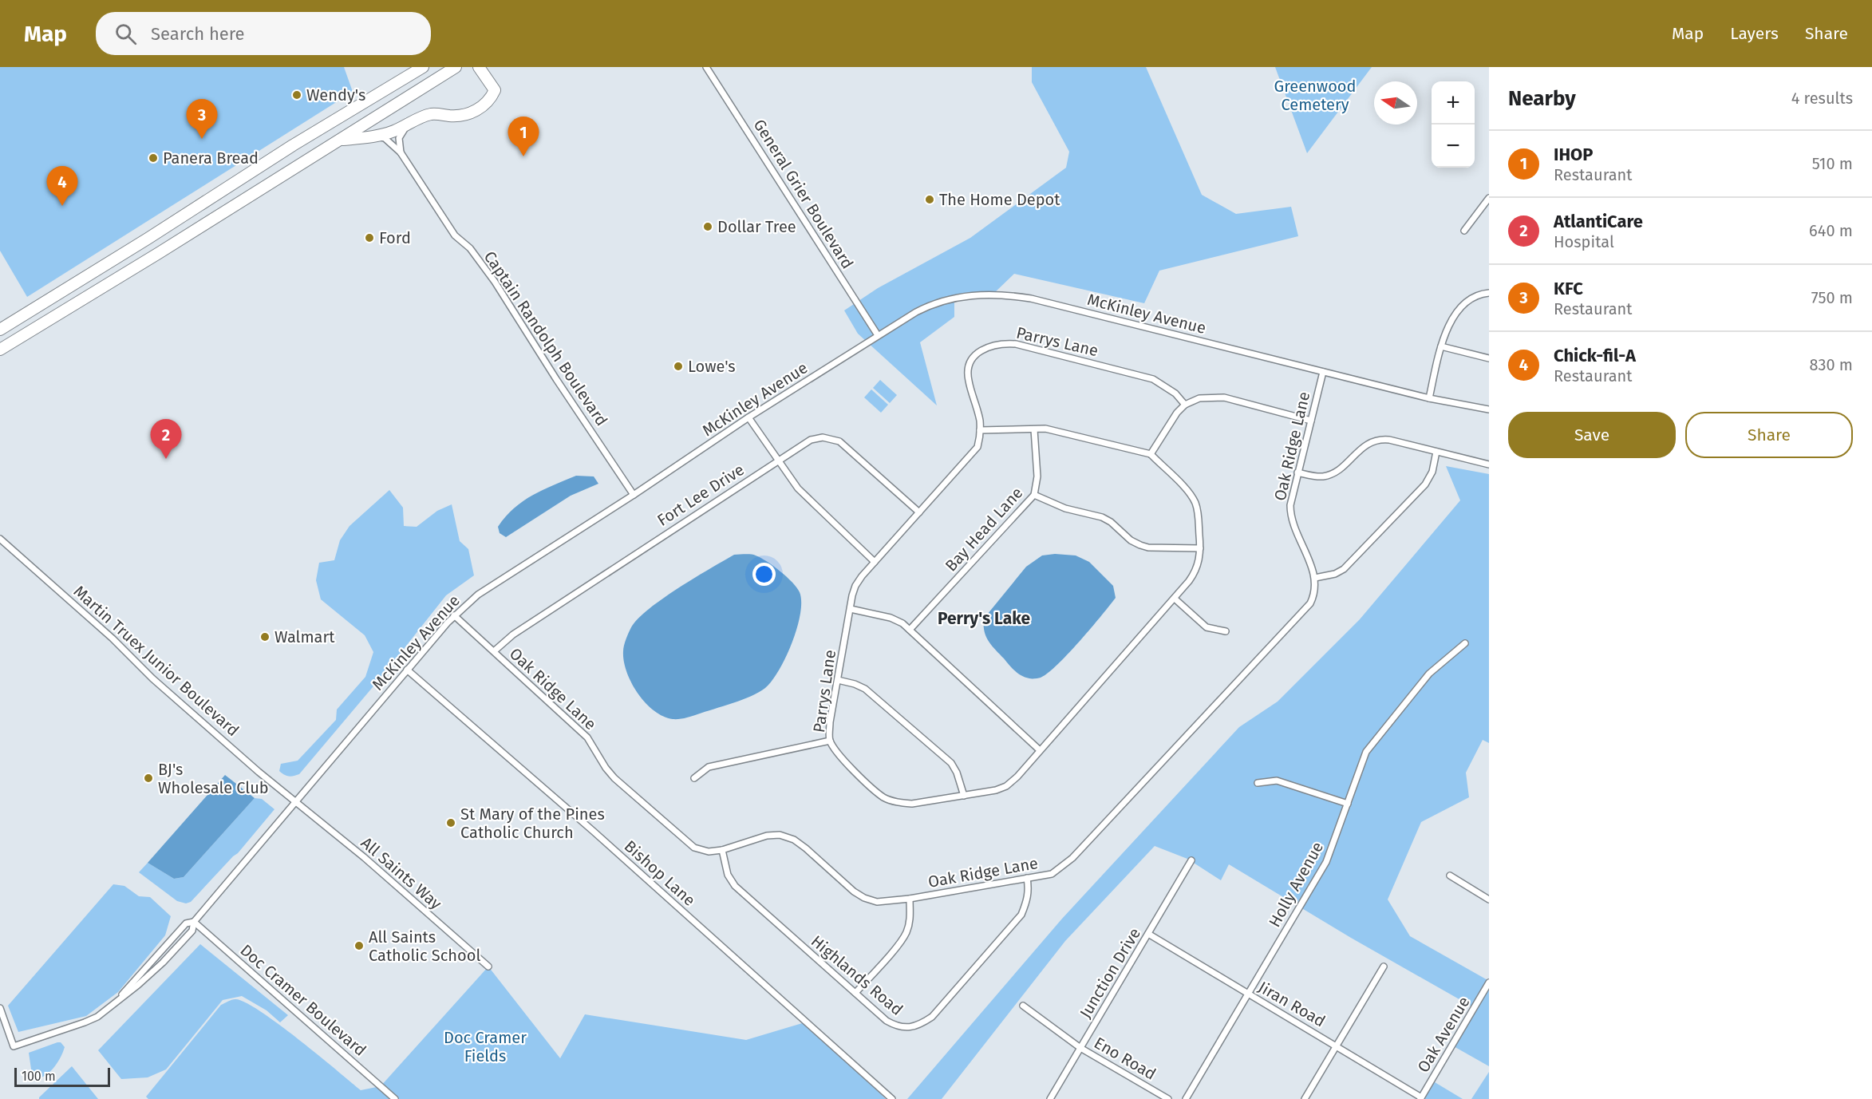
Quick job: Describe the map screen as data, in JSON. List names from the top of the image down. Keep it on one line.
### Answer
{"streets":{"street":["General Grier Boulevard","McKinley Avenue","Captain Randolph Boulevard","Parrys Lane","Oak Ridge Lane","Fort Lee Drive","Bay Head Lane","Martin Truex Junior Boulevard","All Saints Way","Bishop Lane","Holly Avenue","Junction Drive","Highlands Road","Doc Cramer Boulevard","Jiran Road","Oak Avenue","Eno Road"]},"crossings":[["General Grier Boulevard","McKinley Avenue"],["McKinley Avenue","Captain Randolph Boulevard"],["McKinley Avenue","Oak Ridge Lane"],["McKinley Avenue","Martin Truex Junior Boulevard"],["McKinley Avenue","All Saints Way"],["McKinley Avenue","Bishop Lane"],["McKinley Avenue","Doc Cramer Boulevard"],["Parrys Lane","Fort Lee Drive"],["Oak Ridge Lane","Fort Lee Drive"],["Oak Ridge Lane","Highlands Road"],["Martin Truex Junior Boulevard","All Saints Way"],["Holly Avenue","Jiran Road"],["Junction Drive","Jiran Road"],["Junction Drive","Eno Road"],["Jiran Road","Oak Avenue"]],"districts":["Perry's Lake"],"parks":["Greenwood Cemetery","Doc Cramer Fields"],"places":["Wendy's","Panera Bread","The Home Depot","Dollar Tree","Ford","Lowe's","Walmart","BJ's Wholesale Club","St Mary of the Pines Catholic Church","All Saints Catholic School"],"scale_bar":"100 m","north":"left","page":{"header":"Map","search":"Search here","nav":["Map","Layers","Share"],"heading":["Nearby","4 results"],"map_buttons":["+","−"],"pins":["3","1","4","2"],"list":[{"mark":"1","name":"IHOP","note":"Restaurant","value":"510 m"},{"mark":"2","name":"AtlantiCare","note":"Hospital","value":"640 m"},{"mark":"3","name":"KFC","note":"Restaurant","value":"750 m"},{"mark":"4","name":"Chick-fil-A","note":"Restaurant","value":"830 m"}],"buttons":["Save","Share"],"scale":"100 m"}}
